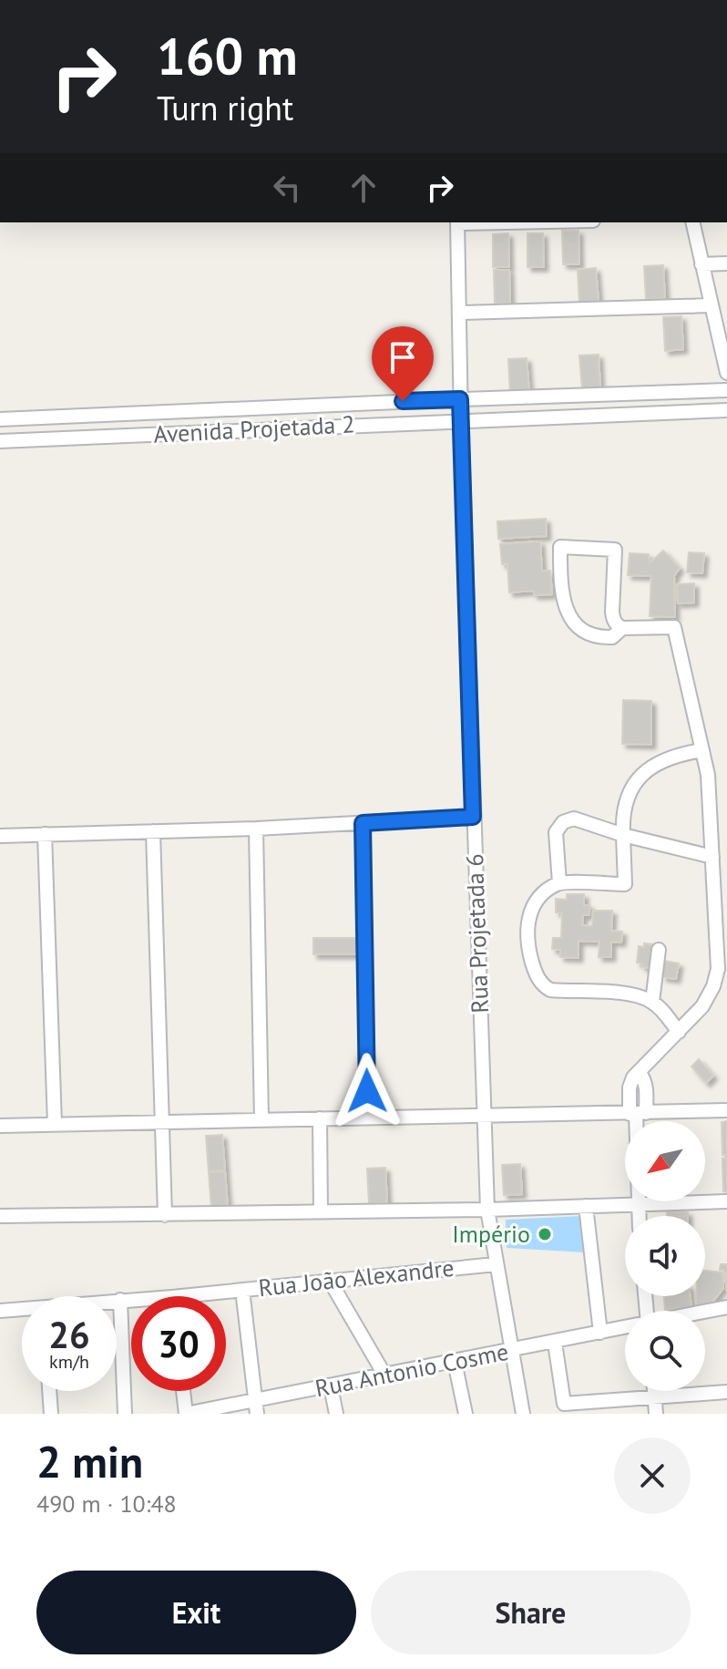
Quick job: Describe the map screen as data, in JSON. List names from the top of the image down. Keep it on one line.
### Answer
{"streets":{"street":["Avenida Projetada 2","Rua Projetada 6","Rua João Alexandre","Rua Antonio Cosme"]},"crossings":[["Avenida Projetada 2","Rua Projetada 6"],["Rua Projetada 6","Rua João Alexandre"],["Rua Projetada 6","Rua Antonio Cosme"]],"places":["Império"],"north":"bottom left","page":{"turn":["160 m","Turn right"],"speed":"26 km/h","limit":"30","heading":["2 min","490 m · 10:48"],"buttons":["Exit","Share"]}}
